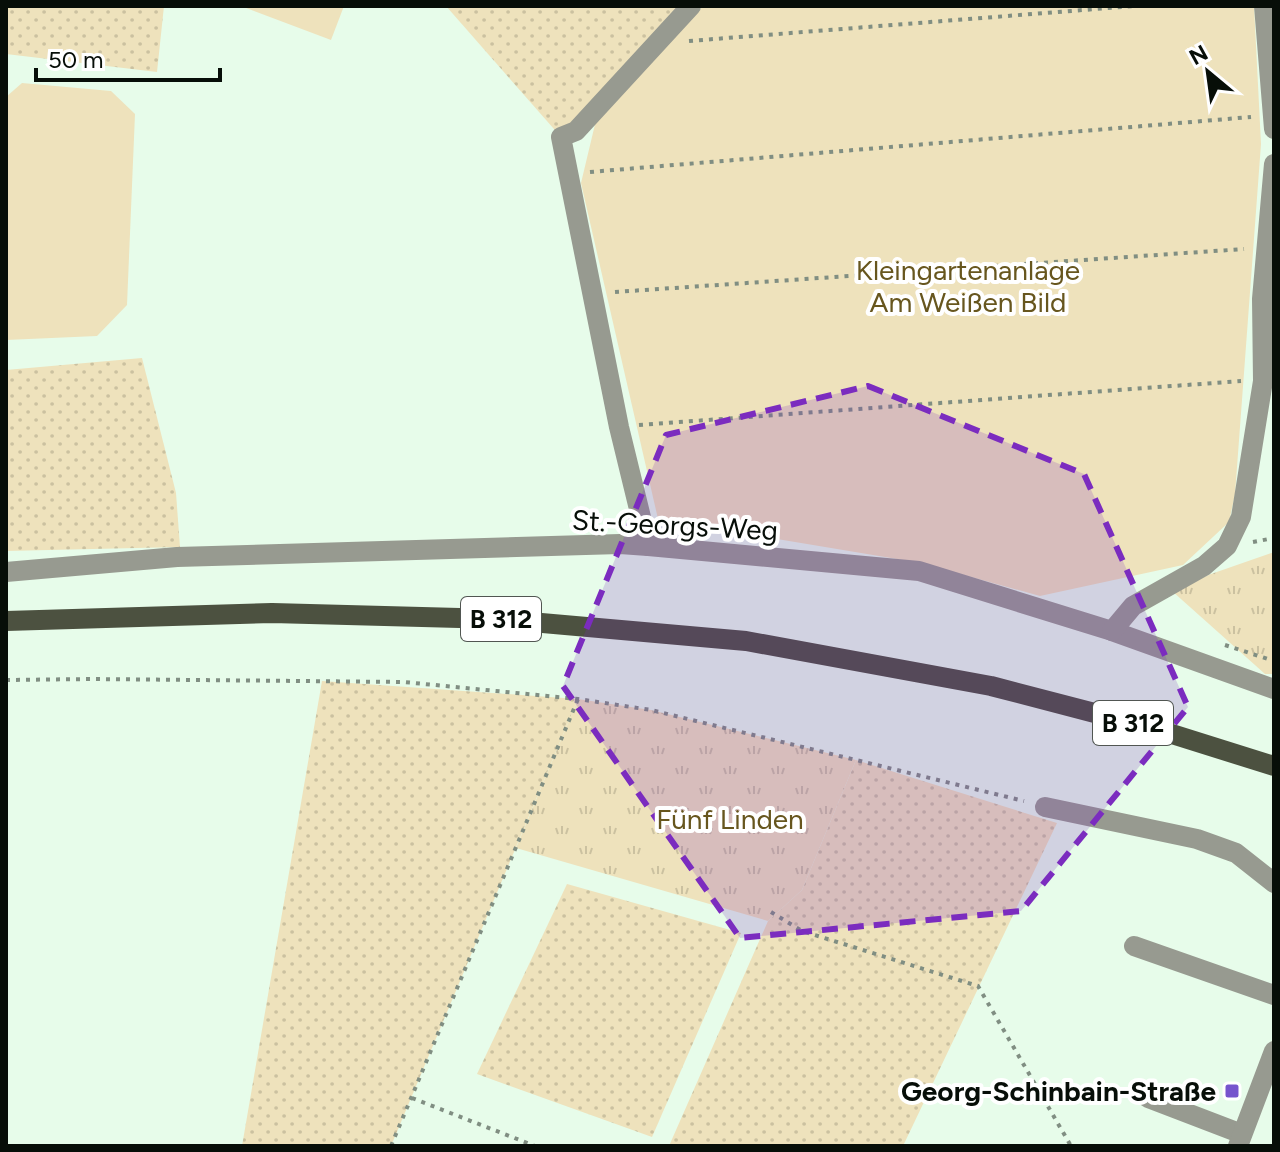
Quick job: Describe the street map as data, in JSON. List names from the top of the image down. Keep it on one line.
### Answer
{"streets":{"main road":["B 312"],"street":["St.-Georgs-Weg"]},"parks":["Kleingartenanlage Am Weißen Bild","Fünf Linden"],"places":{"transit":["Georg-Schinbain-Straße"]},"scale_bar":"50 m","north":"top left"}
